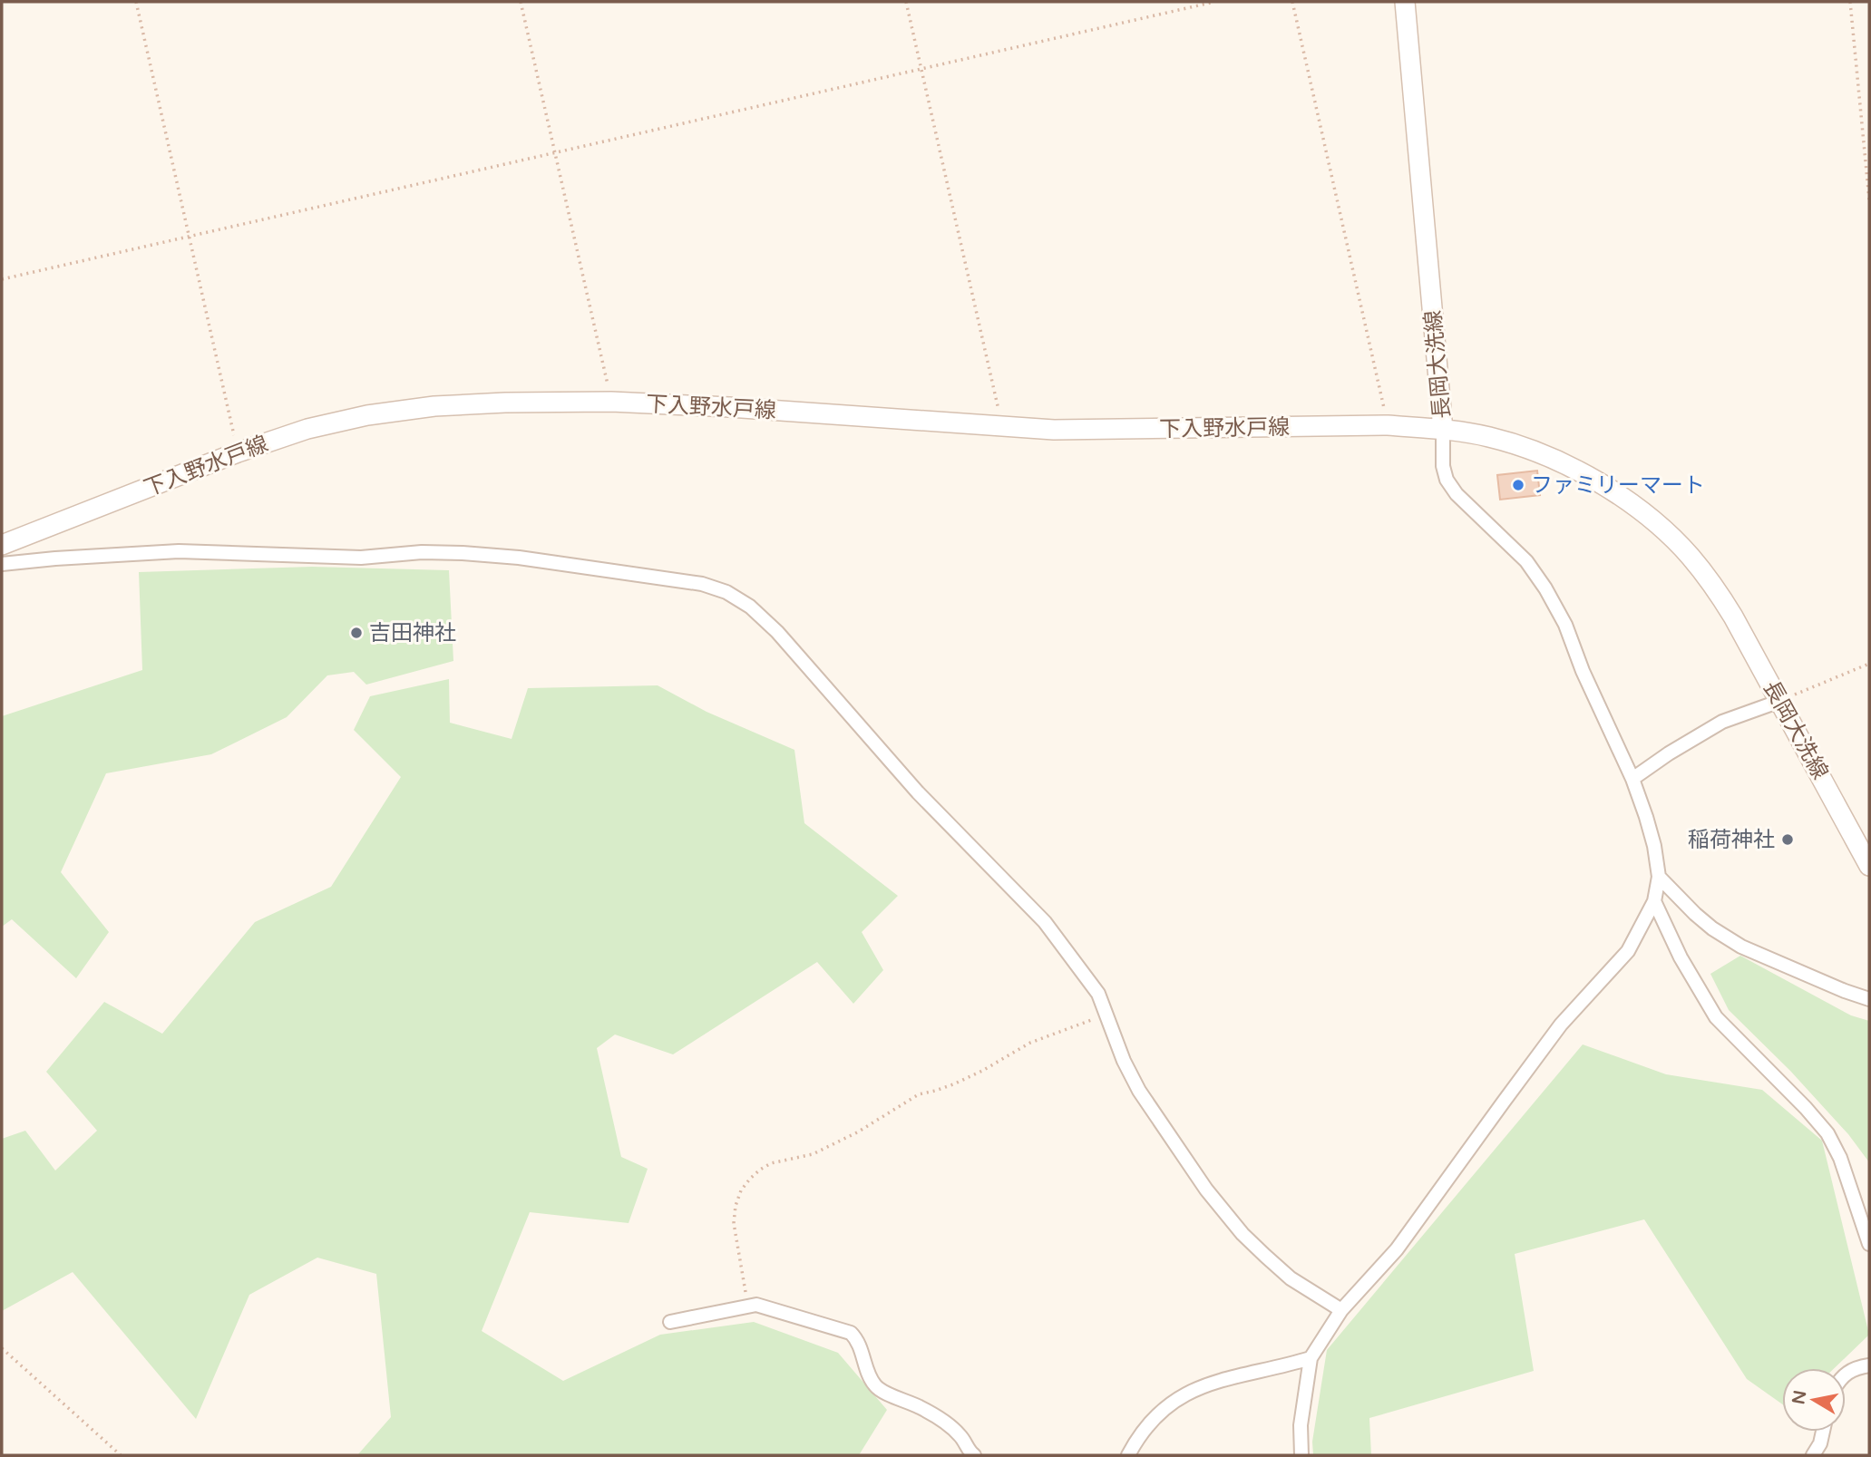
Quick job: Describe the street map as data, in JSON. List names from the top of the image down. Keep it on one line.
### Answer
{"streets":{"main road":["長岡大洗線","下入野水戸線"]},"crossings":[["長岡大洗線","下入野水戸線"]],"places":["ファミリーマート","吉田神社","稲荷神社"],"north":"left"}
